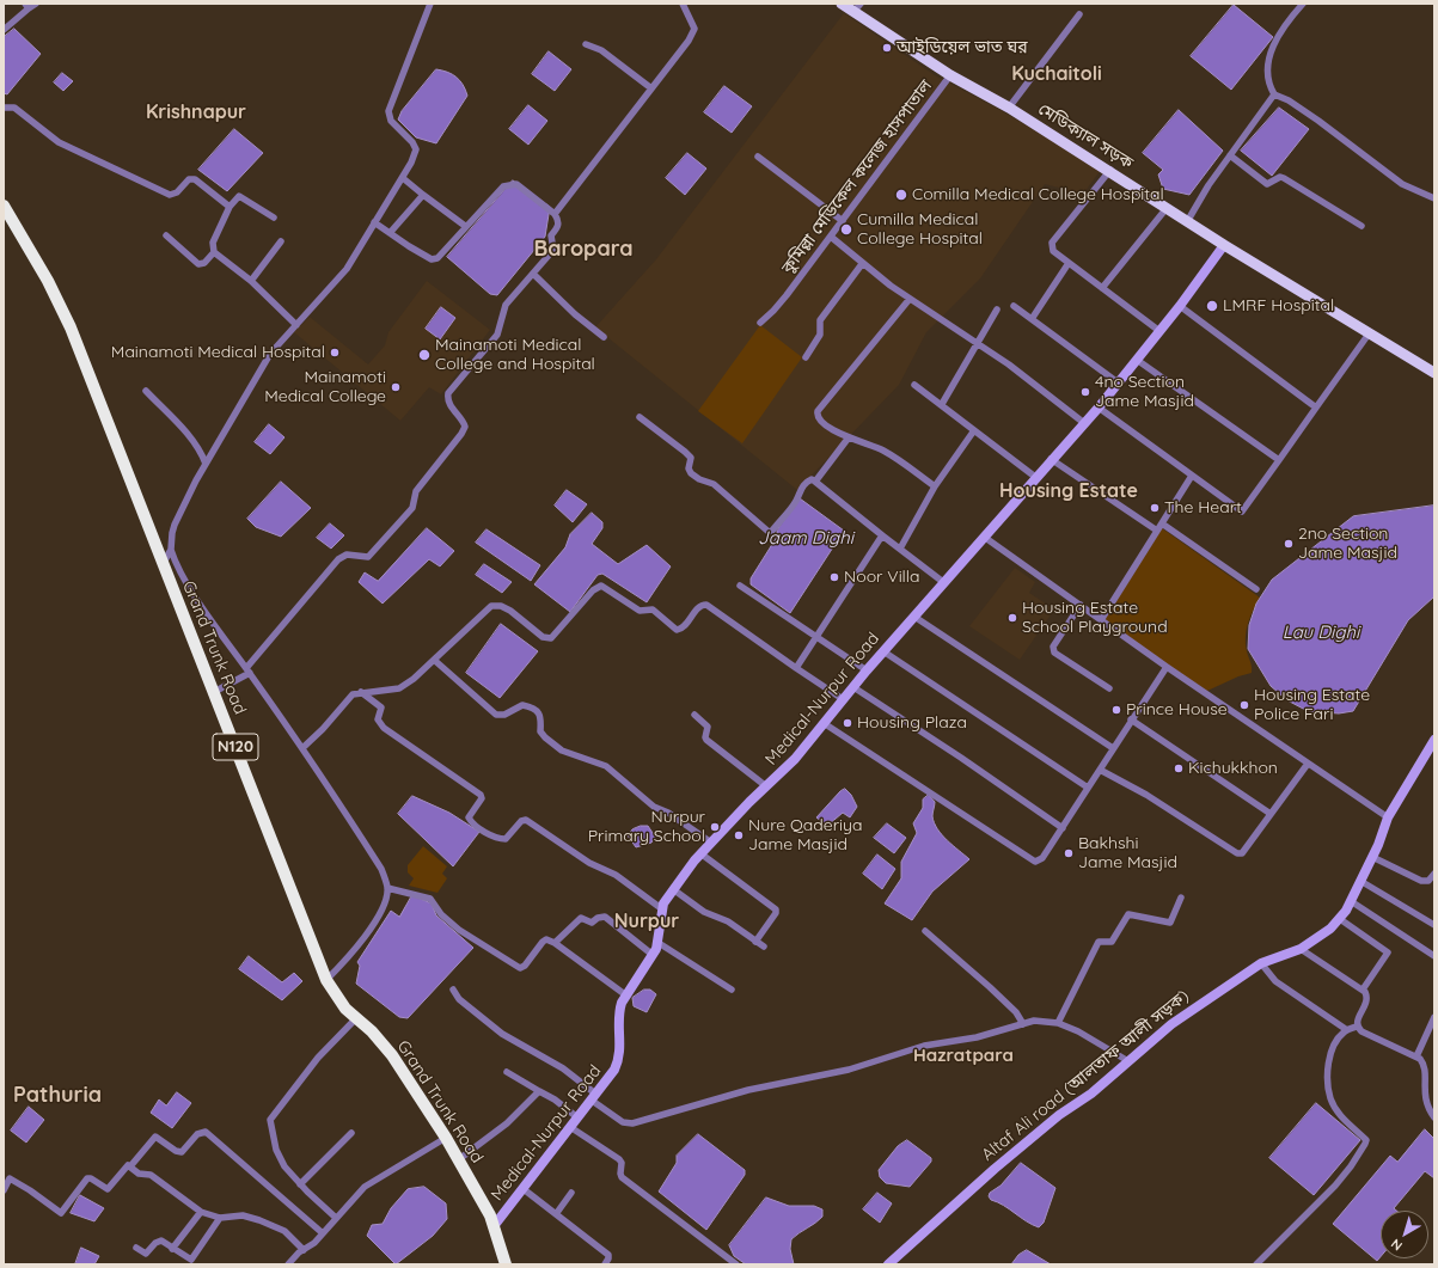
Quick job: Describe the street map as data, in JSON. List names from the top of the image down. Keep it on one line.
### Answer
{"streets":{"highway":["Grand Trunk Road","N120"],"main road":["মেডিক্যাল সড়ক"],"street":["কুমিল্লা মেডিকেল কলেজ হাসপাতাল","Medical-Nurpur Road","Altaf Ali road (আলতাফ আলী সড়ক)"]},"crossings":[["মেডিক্যাল সড়ক","কুমিল্লা মেডিকেল কলেজ হাসপাতাল"],["মেডিক্যাল সড়ক","Medical-Nurpur Road"],["Grand Trunk Road","Medical-Nurpur Road"]],"districts":["Kuchaitoli","Krishnapur","Baropara","Housing Estate","Nurpur","Hazratpara","Pathuria"],"water":["Jaam Dighi","Lau Dighi"],"places":["আইডিয়েল ভাত ঘর","Comilla Medical College Hospital","Cumilla Medical College Hospital","LMRF Hospital","Mainamoti Medical Hospital","Mainamoti Medical College and Hospital","Mainamoti Medical College","4no Section Jame Masjid","The Heart","2no Section Jame Masjid","Noor Villa","Housing Estate School Playground","Housing Estate Police Fari","Prince House","Housing Plaza","Kichukkhon","Nurpur Primary School","Nure Qaderiya Jame Masjid","Bakhshi Jame Masjid"],"north":"bottom left"}
